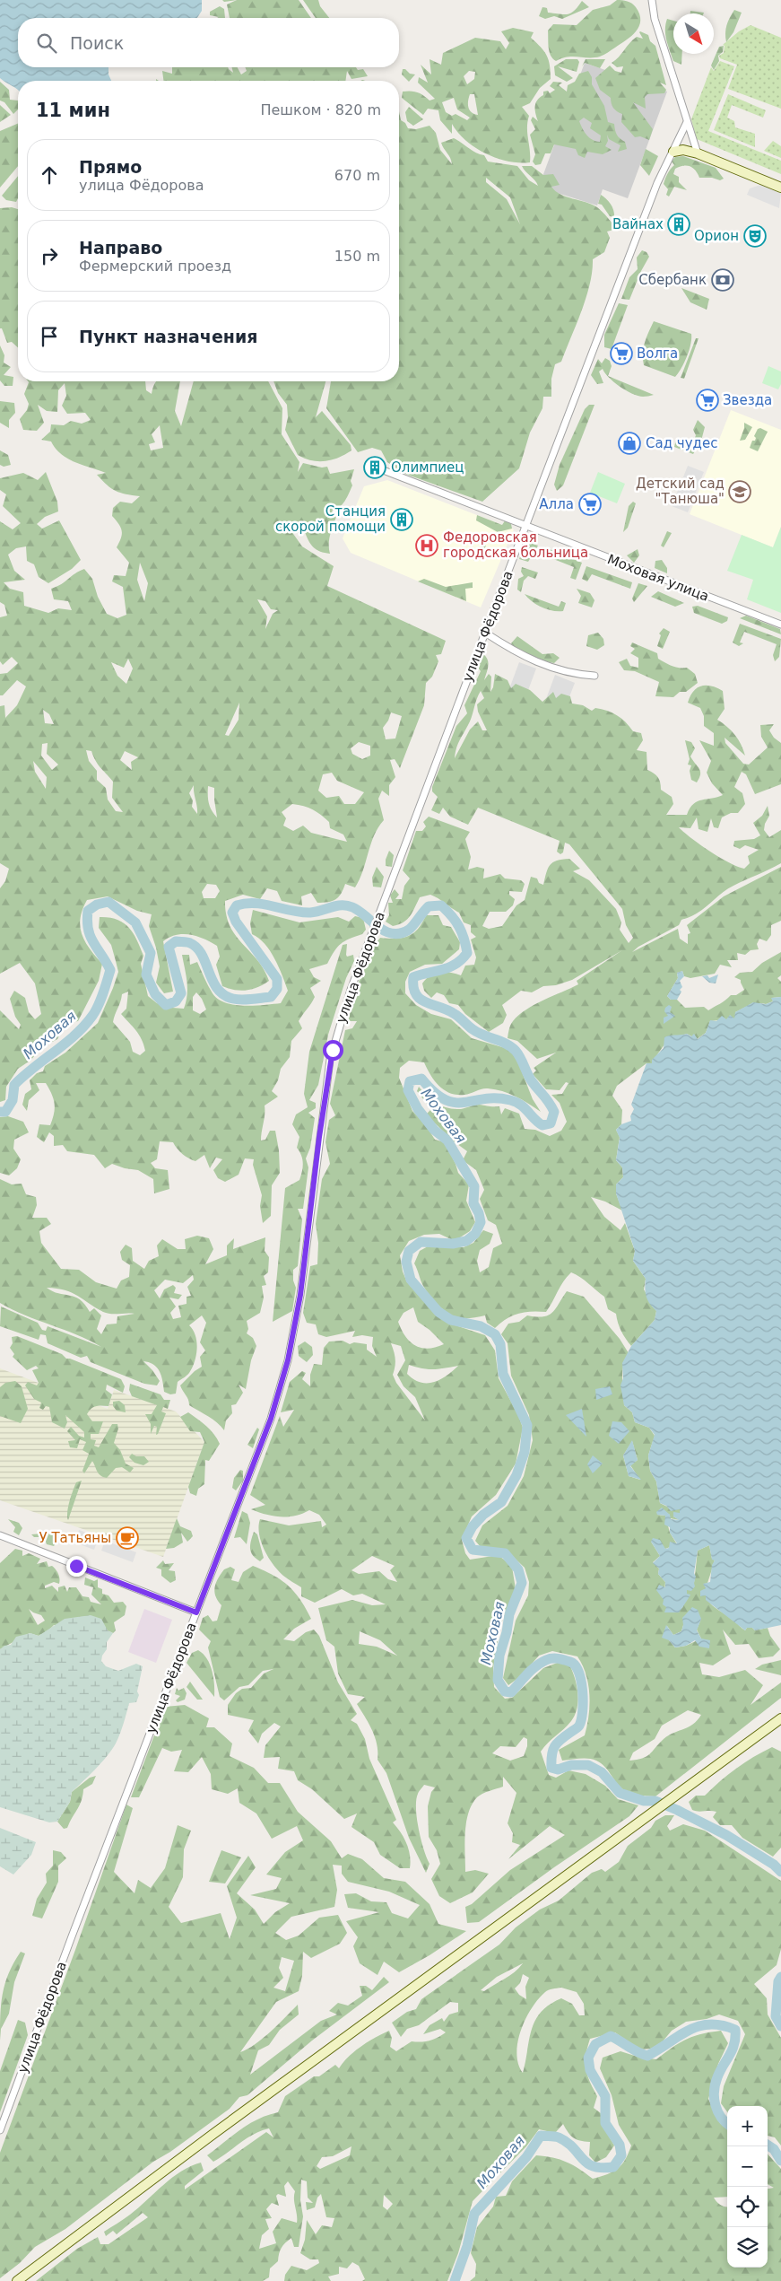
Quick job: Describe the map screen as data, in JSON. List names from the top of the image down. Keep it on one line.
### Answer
{"streets":{"street":["Моховая улица","улица Фёдорова"]},"crossings":[["Моховая улица","улица Фёдорова"]],"water":["Моховая"],"places":{"building":["Вайнах","Олимпиец","Станция скорой помощи"],"theatre":["Орион"],"bank":["Сбербанк"],"supermarket":["Волга","Звезда","Алла"],"shop":["Сад чудес"],"school or university":["Детский сад \"Танюша\""],"hospital":["Федоровская городская больница"],"cafe":["У Татьяны"]},"north":"bottom right","page":{"search":"Поиск","heading":["11 мин","Пешком · 820 m"],"list":[["Прямо","улица Фёдорова","670 m"],["Направо","Фермерский проезд","150 m"],"Пункт назначения"],"map_buttons":["+","−"]}}
